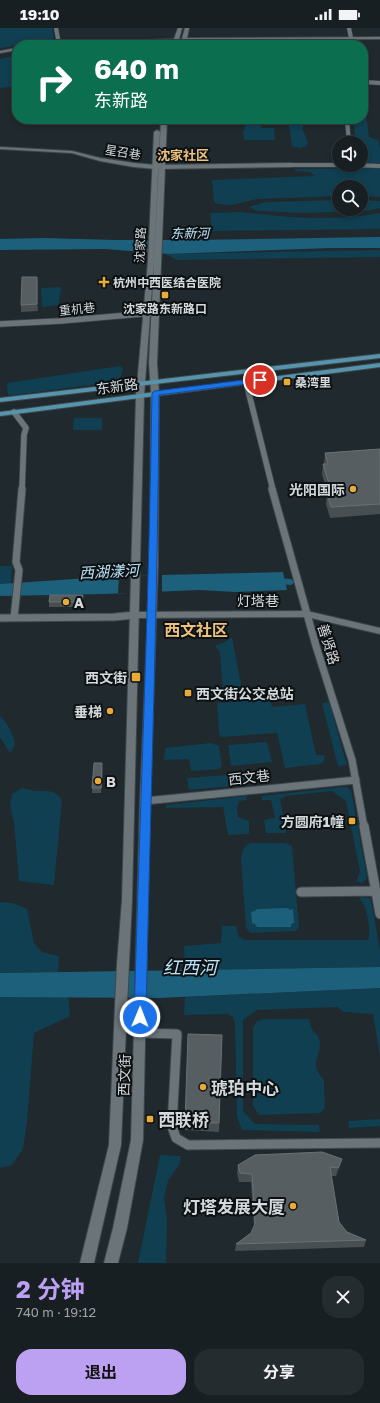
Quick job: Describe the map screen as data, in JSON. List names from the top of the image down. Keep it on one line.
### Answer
{"streets":{"main road":["沈家路","东新路","西文街"],"street":["星召巷","重机巷","灯塔巷","善贤路","西文巷"]},"crossings":[["星召巷","沈家路"],["沈家路","重机巷"],["沈家路","东新路"],["沈家路","西文街"],["东新路","善贤路"],["东新路","西文街"],["灯塔巷","善贤路"],["灯塔巷","西文街"],["善贤路","西文巷"],["西文巷","西文街"]],"districts":["沈家社区","西文社区"],"water":["东新河","西湖漾河","红西河"],"places":{"health":["杭州中西医结合医院"],"transit":["沈家路东新路口","桑湾里","西文街","西文街公交总站","方圆府1幢","西联桥"],"other":["光阳国际","A","垂梯","B","琥珀中心","灯塔发展大厦"]},"page":{"status":"19:10","turn":["640 m","东新路"],"heading":["2 分钟","740 m · 19:12"],"buttons":["退出","分享"]}}
